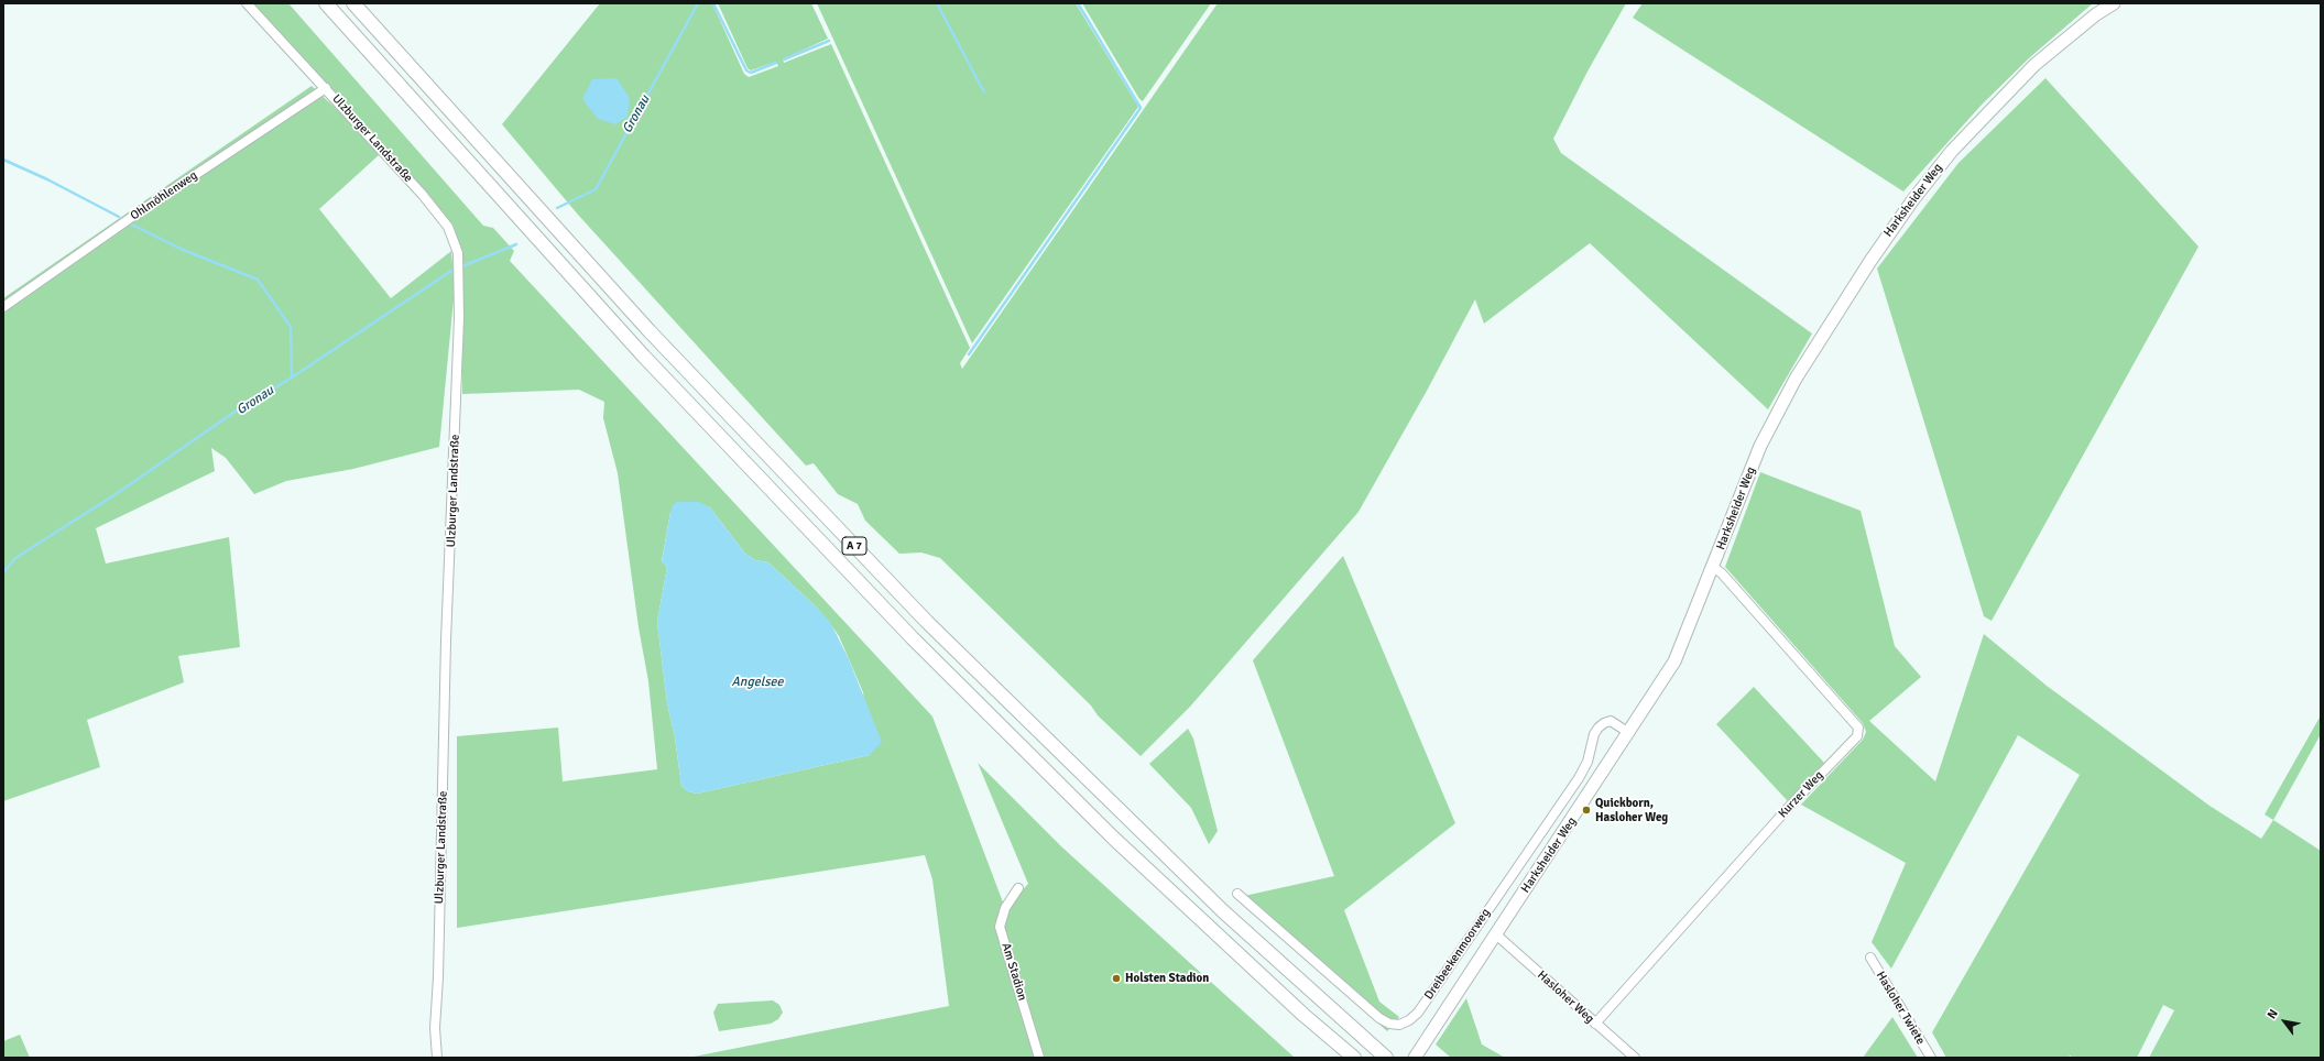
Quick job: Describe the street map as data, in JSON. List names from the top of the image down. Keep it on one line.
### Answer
{"streets":{"highway":["A 7"],"main road":["Harksheider Weg"],"street":["Ulzburger Landstraße","Ohlmöhlenweg","Kurzer Weg","Dreibeekenmoorweg","Am Stadion","Hasloher Weg","Hasloher Twiete"]},"crossings":[["Ulzburger Landstraße","Ohlmöhlenweg"],["Harksheider Weg","Kurzer Weg"],["Harksheider Weg","Dreibeekenmoorweg"],["Harksheider Weg","Hasloher Weg"],["Kurzer Weg","Hasloher Weg"]],"water":["Gronau","Angelsee"],"places":["Quickborn, Hasloher Weg","Holsten Stadion"],"north":"top left"}
